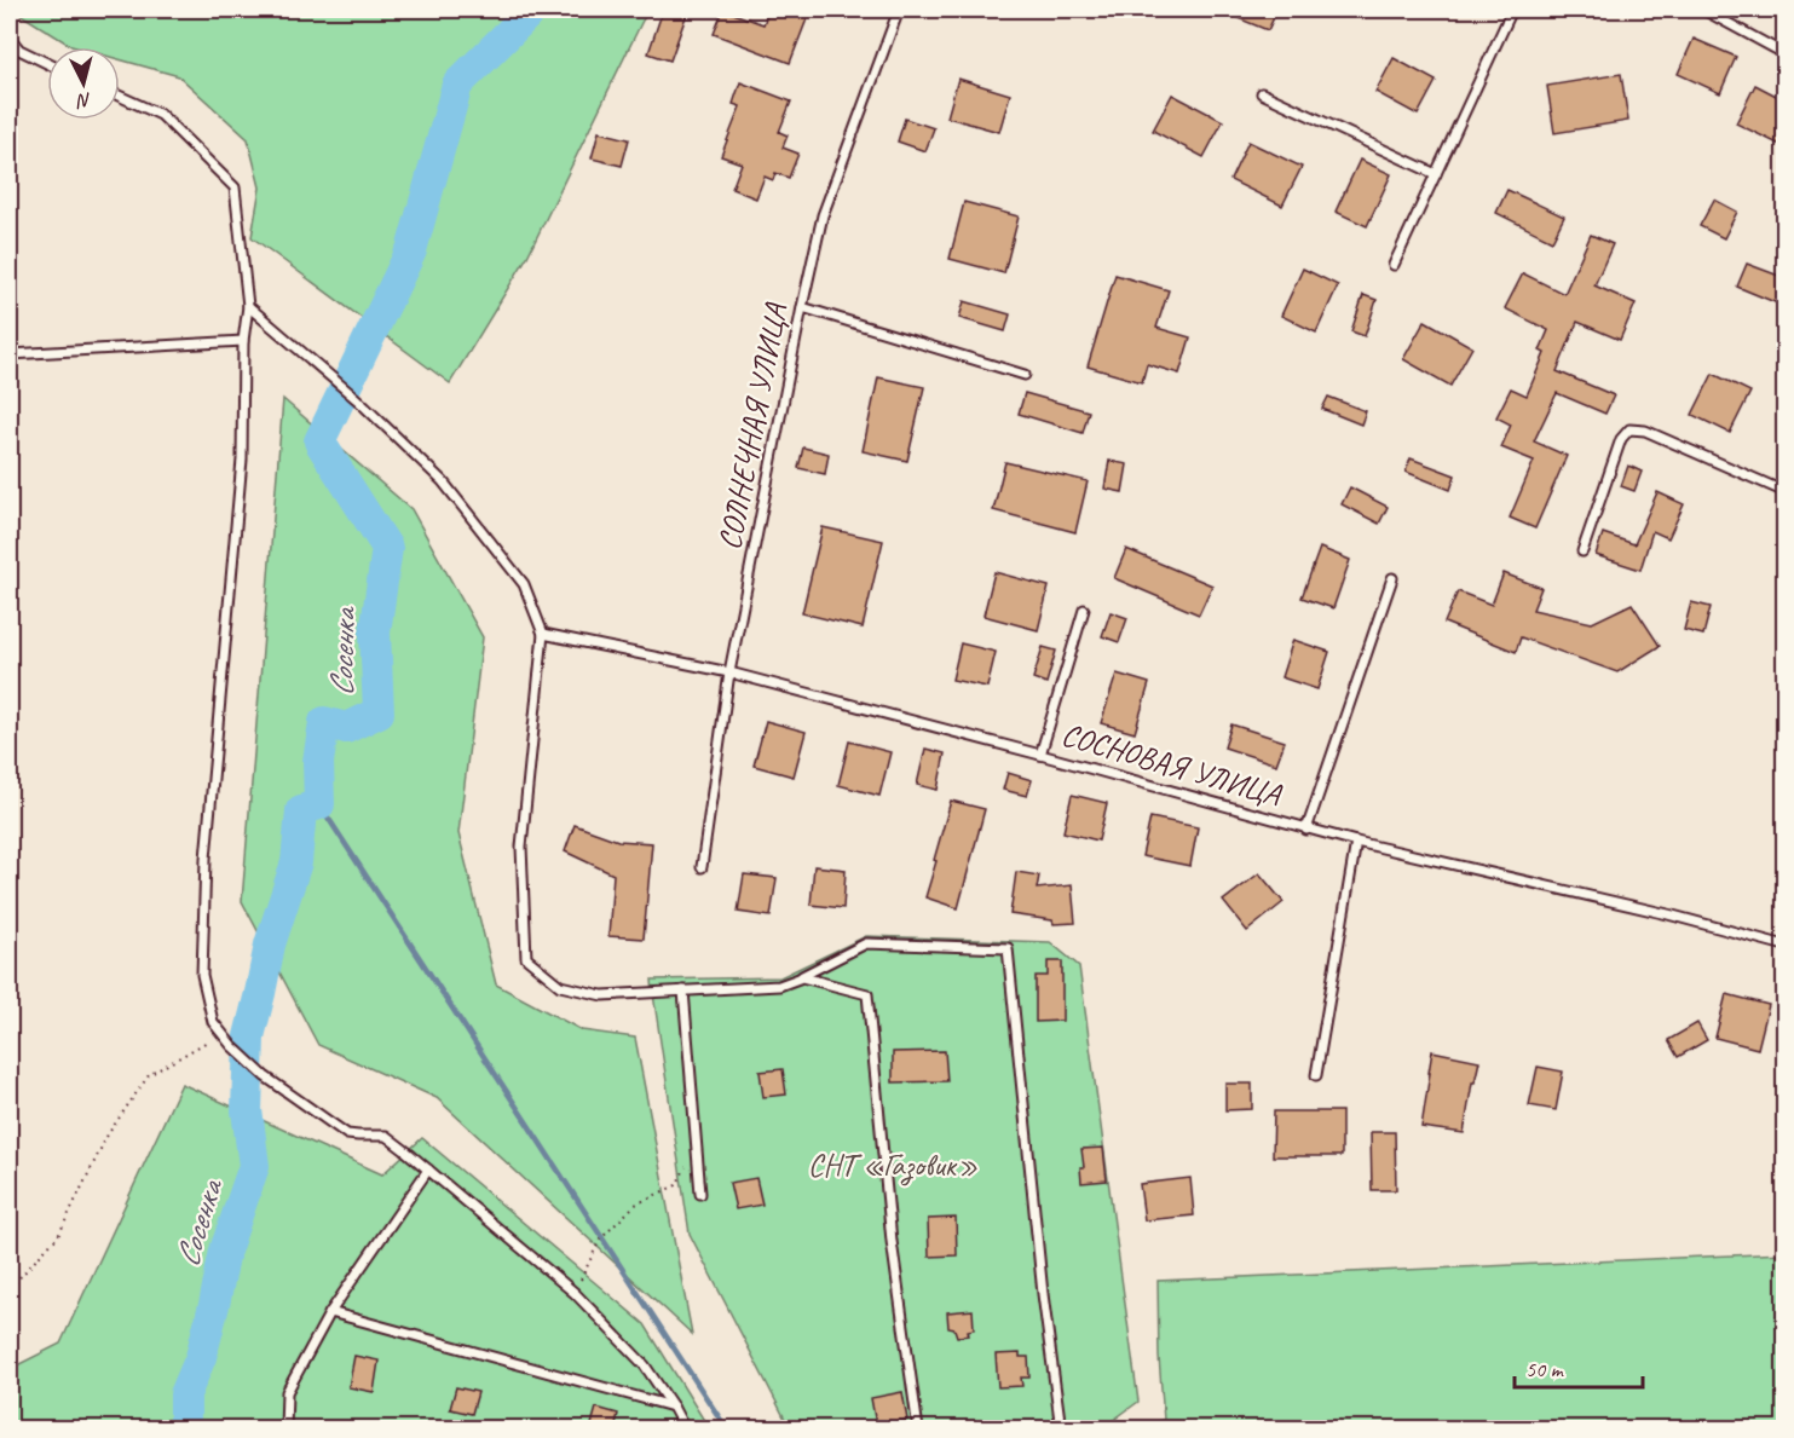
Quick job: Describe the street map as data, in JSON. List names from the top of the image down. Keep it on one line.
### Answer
{"streets":{"lane":["СОЛНЕЧНАЯ УЛИЦА","СОСНОВАЯ УЛИЦА"]},"crossings":[["СОЛНЕЧНАЯ УЛИЦА","СОСНОВАЯ УЛИЦА"]],"water":["Сосенка"],"parks":["СНТ «Газовик»"],"scale_bar":"50 m","north":"bottom"}
